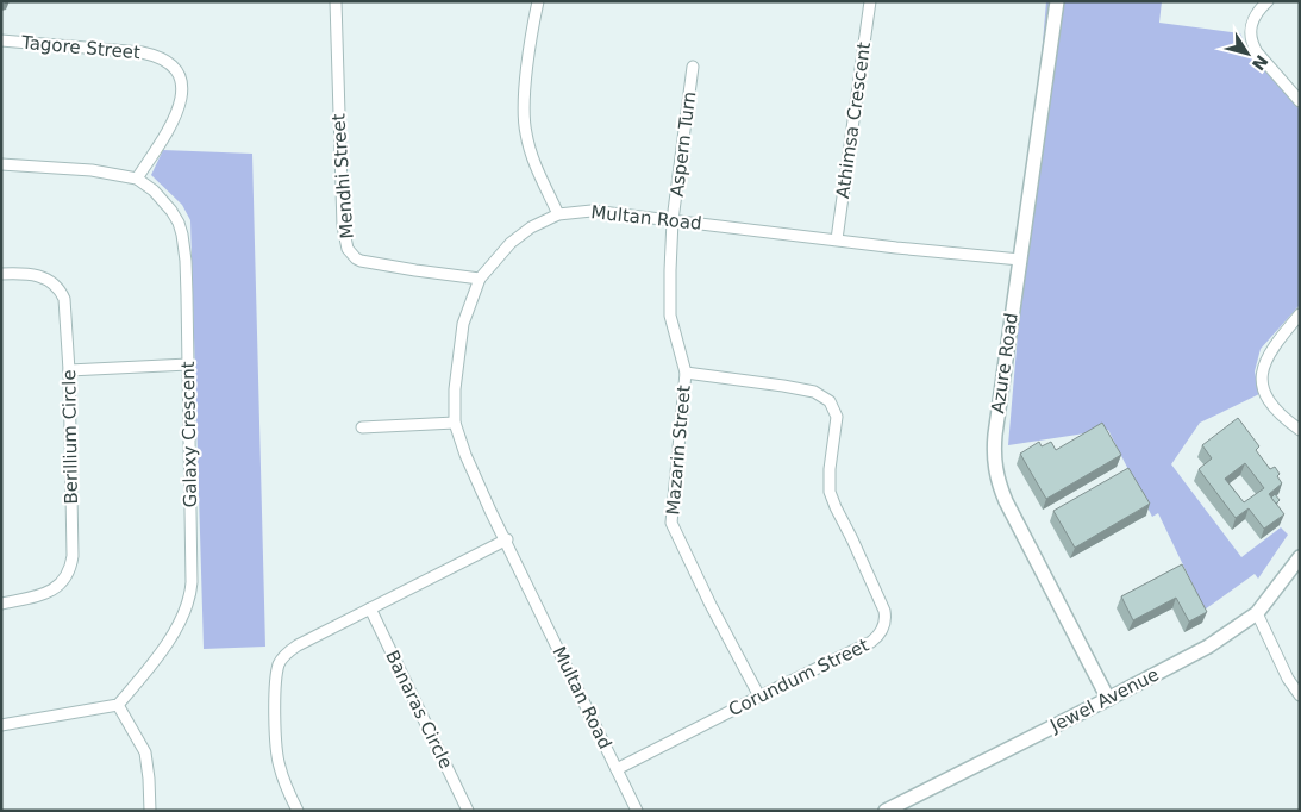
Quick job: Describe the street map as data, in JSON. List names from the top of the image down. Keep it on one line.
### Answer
{"streets":{"street":["Tagore Street","Athimsa Crescent","Aspern Turn","Mendhi Street","Multan Road","Azure Road","Galaxy Crescent","Berillium Circle","Mazarin Street","Corundum Street","Jewel Avenue","Banaras Circle"]},"crossings":[["Tagore Street","Galaxy Crescent"],["Athimsa Crescent","Multan Road"],["Aspern Turn","Multan Road"],["Aspern Turn","Mazarin Street"],["Mendhi Street","Multan Road"],["Multan Road","Azure Road"],["Multan Road","Mazarin Street"],["Multan Road","Corundum Street"],["Azure Road","Jewel Avenue"],["Mazarin Street","Corundum Street"]],"north":"bottom right"}
